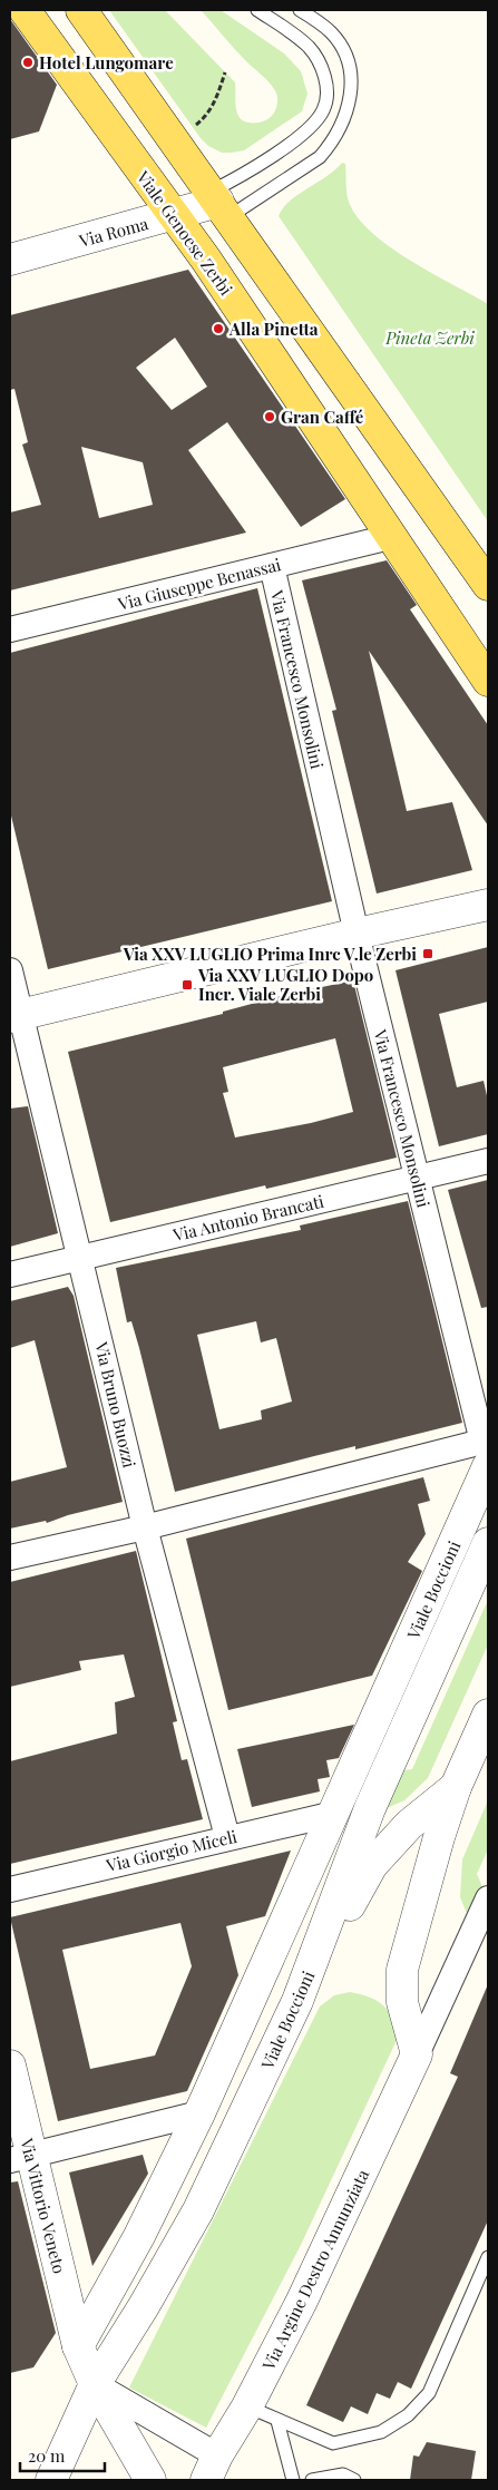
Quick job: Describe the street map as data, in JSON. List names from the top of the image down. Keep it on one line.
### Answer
{"streets":{"main road":["Viale Genoese Zerbi"],"street":["Via Roma","Via Giuseppe Benassai","Via Francesco Monsolini","Via Antonio Brancati","Via Bruno Buozzi","Viale Boccioni","Via Giorgio Miceli","Via Vittorio Veneto","Via Argine Destro Annunziata"]},"crossings":[["Via Roma","Viale Genoese Zerbi"],["Viale Genoese Zerbi","Via Giuseppe Benassai"],["Via Giuseppe Benassai","Via Francesco Monsolini"],["Via Francesco Monsolini","Via Antonio Brancati"],["Via Francesco Monsolini","Viale Boccioni"],["Via Antonio Brancati","Via Bruno Buozzi"],["Via Bruno Buozzi","Via Giorgio Miceli"],["Viale Boccioni","Via Giorgio Miceli"],["Viale Boccioni","Via Vittorio Veneto"]],"parks":["Pineta Zerbi"],"places":{"other":["Hotel Lungomare","Alla Pinetta","Gran Caffé"],"transit":["Via XXV LUGLIO Prima Inrc V.le Zerbi","Via XXV LUGLIO Dopo Incr. Viale Zerbi"]},"scale_bar":"20 m"}
